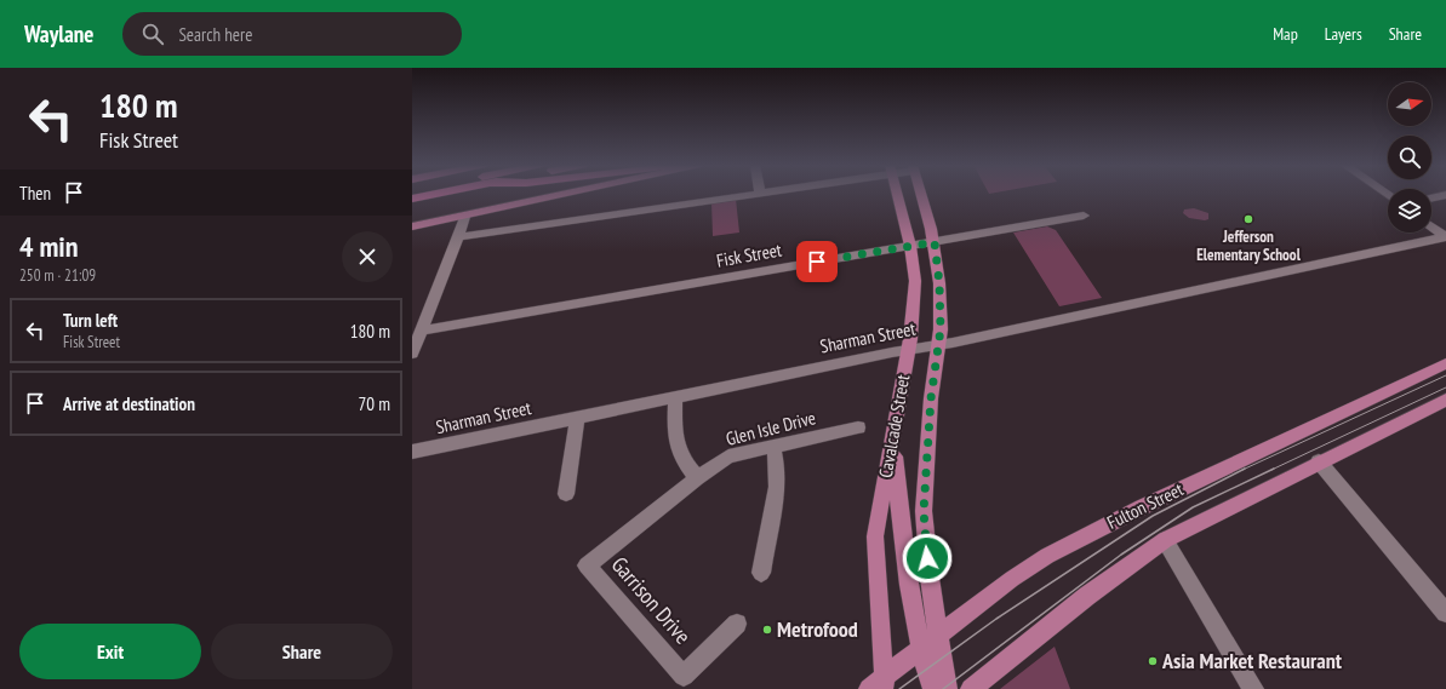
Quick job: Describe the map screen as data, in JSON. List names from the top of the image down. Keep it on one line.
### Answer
{"streets":{"main road":["Cavalcade Street","Fulton Street"],"street":["Fisk Street","Sharman Street","Glen Isle Drive","Garrison Drive"]},"crossings":[["Fisk Street","Cavalcade Street"],["Sharman Street","Cavalcade Street"],["Cavalcade Street","Fulton Street"],["Glen Isle Drive","Garrison Drive"]],"places":["Jefferson Elementary School","Metrofood","Asia Market Restaurant"],"north":"right","page":{"header":"Waylane","search":"Search here","nav":["Map","Layers","Share"],"turn":["180 m","Fisk Street"],"then":"Then","heading":["4 min","250 m · 21:09"],"list":[{"name":"Turn left","note":"Fisk Street","value":"180 m"},{"name":"Arrive at destination","value":"70 m"}],"buttons":["Exit","Share"]}}
